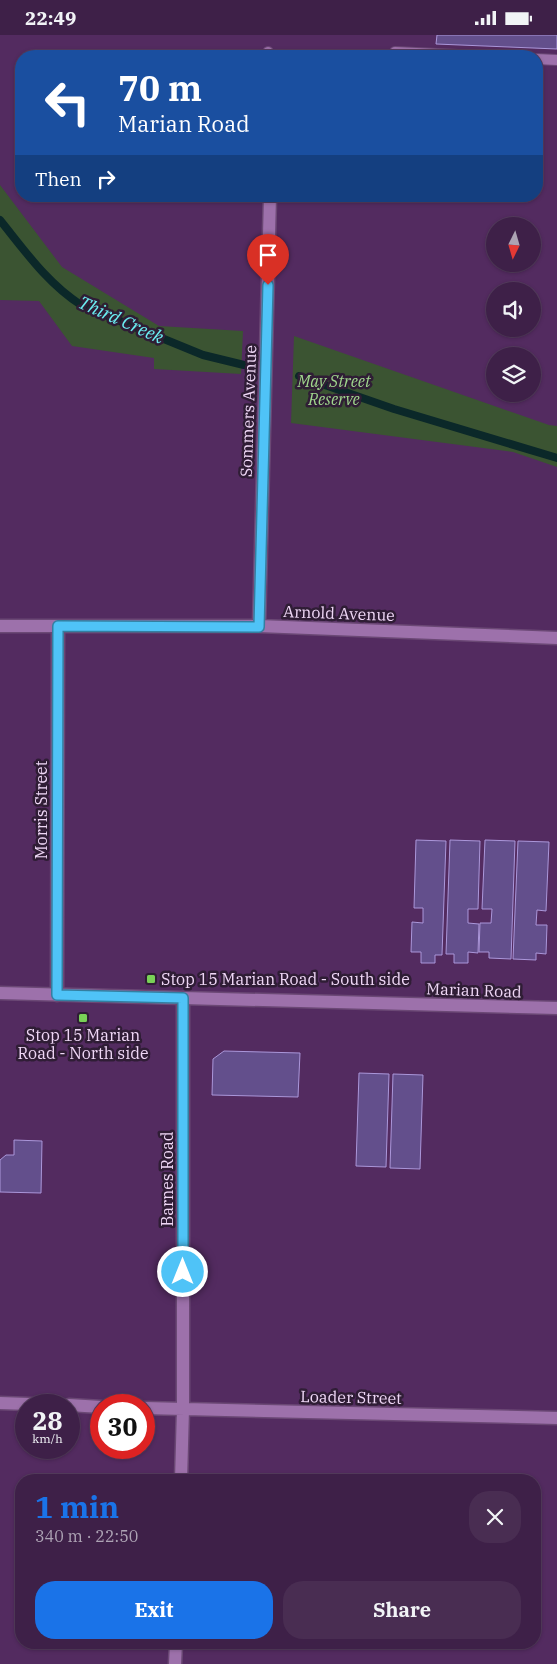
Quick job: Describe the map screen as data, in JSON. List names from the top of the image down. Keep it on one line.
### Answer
{"streets":{"street":["Sommers Avenue","Arnold Avenue","Morris Street","Marian Road","Barnes Road","Loader Street"]},"crossings":[["Sommers Avenue","Arnold Avenue"],["Arnold Avenue","Morris Street"],["Morris Street","Marian Road"],["Marian Road","Barnes Road"],["Barnes Road","Loader Street"]],"water":["Third Creek"],"parks":["May Street Reserve"],"places":{"transit":["Stop 15 Marian Road - South side","Stop 15 Marian Road - North side"]},"north":"bottom","page":{"status":"22:49","turn":["70 m","Marian Road"],"then":"Then","speed":"28 km/h","limit":"30","heading":["1 min","340 m · 22:50"],"buttons":["Exit","Share"]}}
